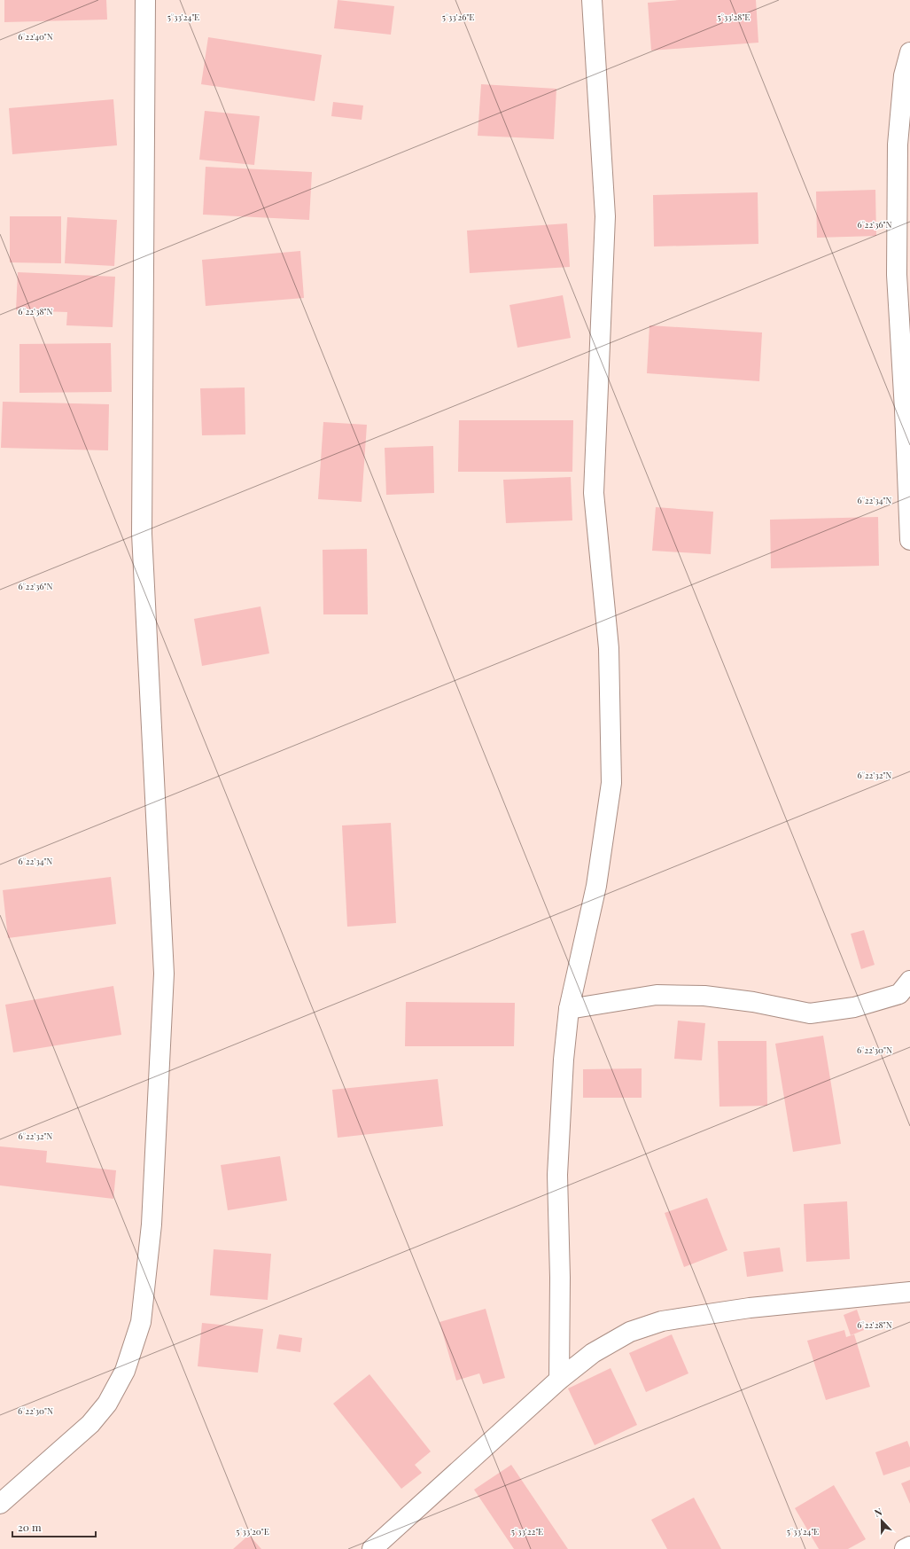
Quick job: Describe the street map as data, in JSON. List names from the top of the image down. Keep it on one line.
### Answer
{"scale_bar":"20 m","north":"top","coordinates":["5°33'24\"E","5°33'26\"E","5°33'28\"E","6°22'40\"N","6°22'36\"N","6°22'38\"N","6°22'34\"N","6°22'32\"N","6°22'30\"N","6°22'28\"N","5°33'20\"E","5°33'22\"E"]}
